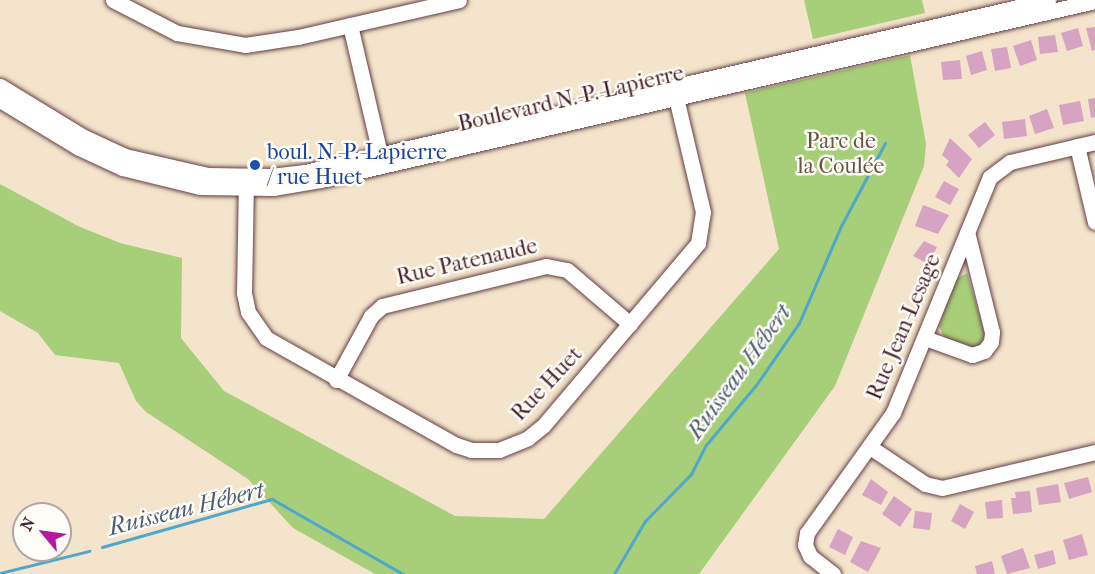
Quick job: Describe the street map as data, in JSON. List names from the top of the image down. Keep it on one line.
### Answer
{"streets":{"street":["Boulevard N.-P.-Lapierre","Rue Patenaude","Rue Jean-Lesage","Rue Huet"]},"crossings":[["Boulevard N.-P.-Lapierre","Rue Huet"],["Rue Patenaude","Rue Huet"]],"water":["Ruisseau Hébert"],"parks":["Parc de la Coulée"],"places":["boul. N.-P.-Lapierre / rue Huet"],"north":"top left"}
